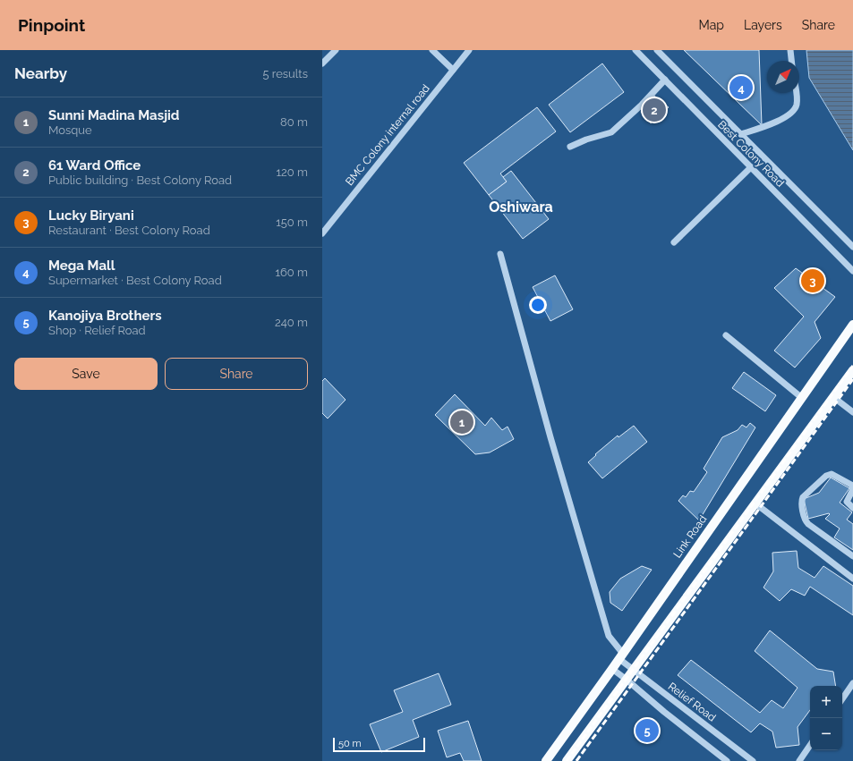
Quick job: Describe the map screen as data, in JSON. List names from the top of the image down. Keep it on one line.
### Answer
{"streets":{"main road":["Link Road"],"street":["BMC Colony internal road","Best Colony Road","Relief Road"]},"crossings":[["Link Road","Relief Road"]],"districts":["Oshiwara"],"scale_bar":"50 m","north":"top right","page":{"header":"Pinpoint","nav":["Map","Layers","Share"],"heading":["Nearby","5 results"],"pins":["4","2","3","1","5"],"list":[{"mark":"1","name":"Sunni Madina Masjid","note":"Mosque","value":"80 m"},{"mark":"2","name":"61 Ward Office","note":"Public building · Best Colony Road","value":"120 m"},{"mark":"3","name":"Lucky Biryani","note":"Restaurant · Best Colony Road","value":"150 m"},{"mark":"4","name":"Mega Mall","note":"Supermarket · Best Colony Road","value":"160 m"},{"mark":"5","name":"Kanojiya Brothers","note":"Shop · Relief Road","value":"240 m"}],"buttons":["Save","Share"],"map_buttons":["+","−"],"scale":"50 m"}}
